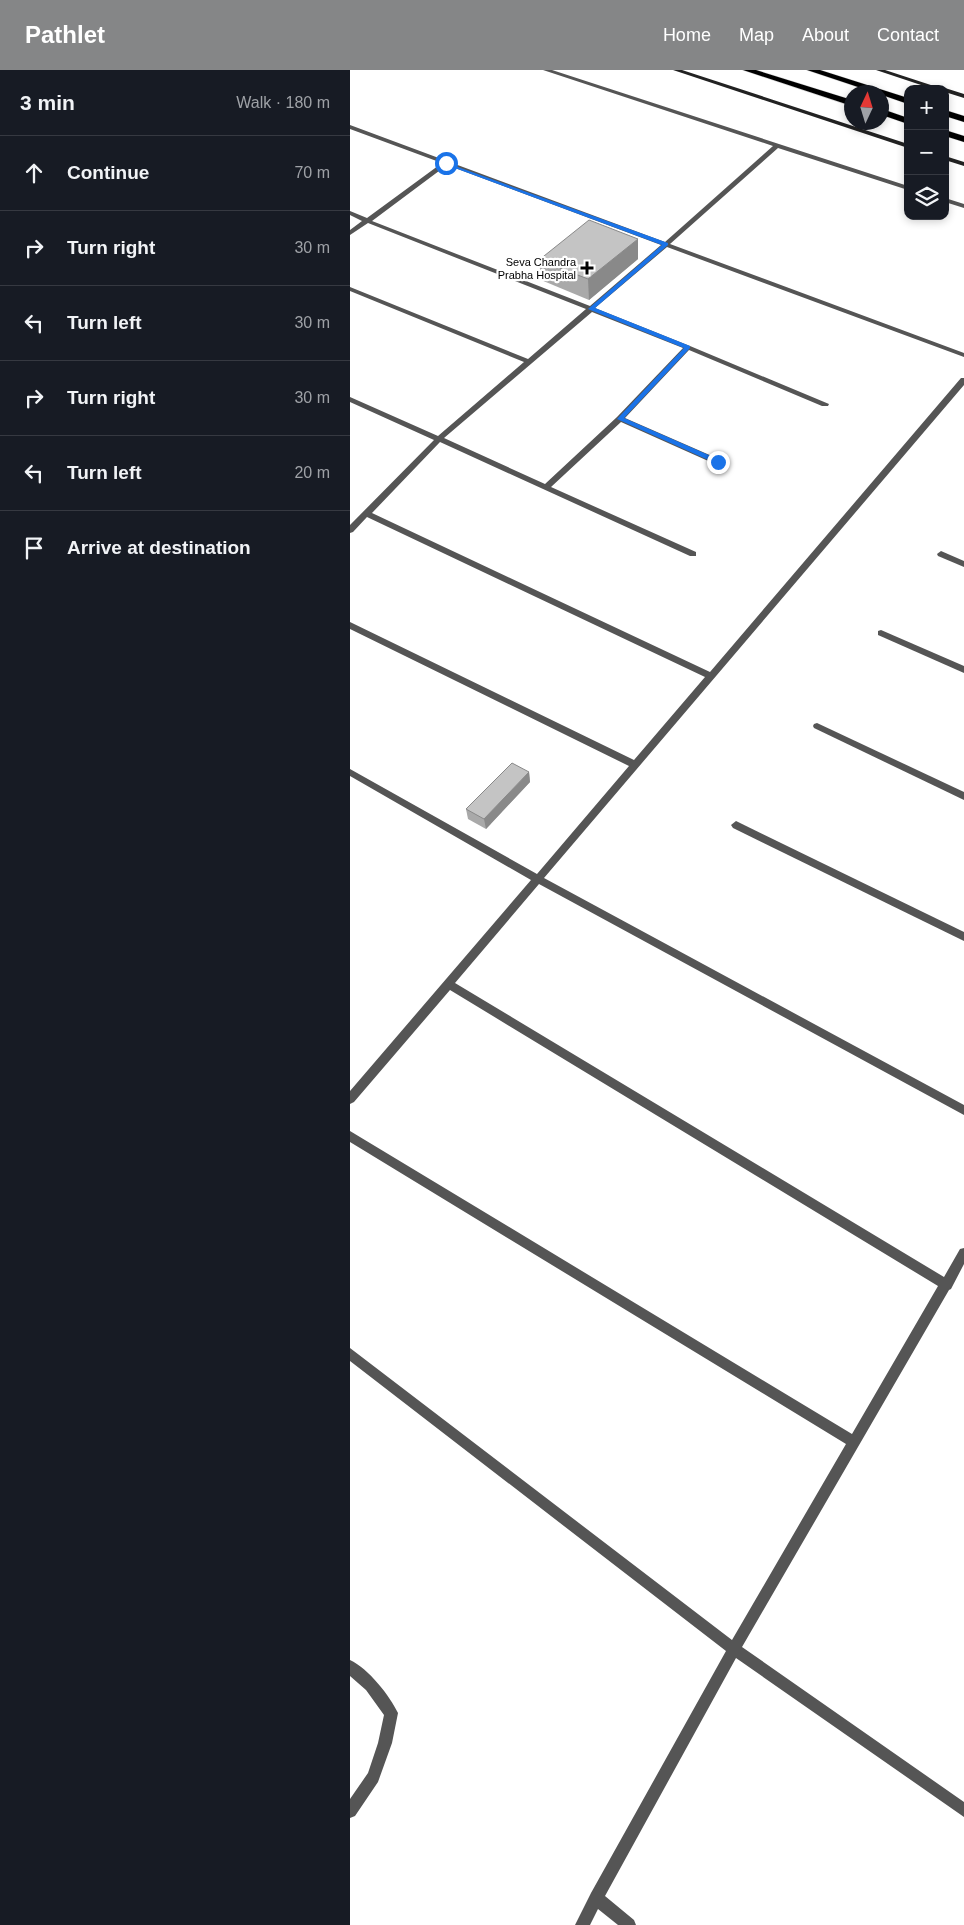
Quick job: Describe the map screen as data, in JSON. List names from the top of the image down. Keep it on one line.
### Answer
{"places":{"health":["Seva Chandra Prabha Hospital"]},"north":"top","page":{"header":"Pathlet","nav":["Home","Map","About","Contact"],"heading":["3 min","Walk · 180 m"],"map_buttons":["+","−"],"list":[["Continue","70 m"],["Turn right","30 m"],["Turn left","30 m"],["Turn right","30 m"],["Turn left","20 m"],"Arrive at destination"]}}
